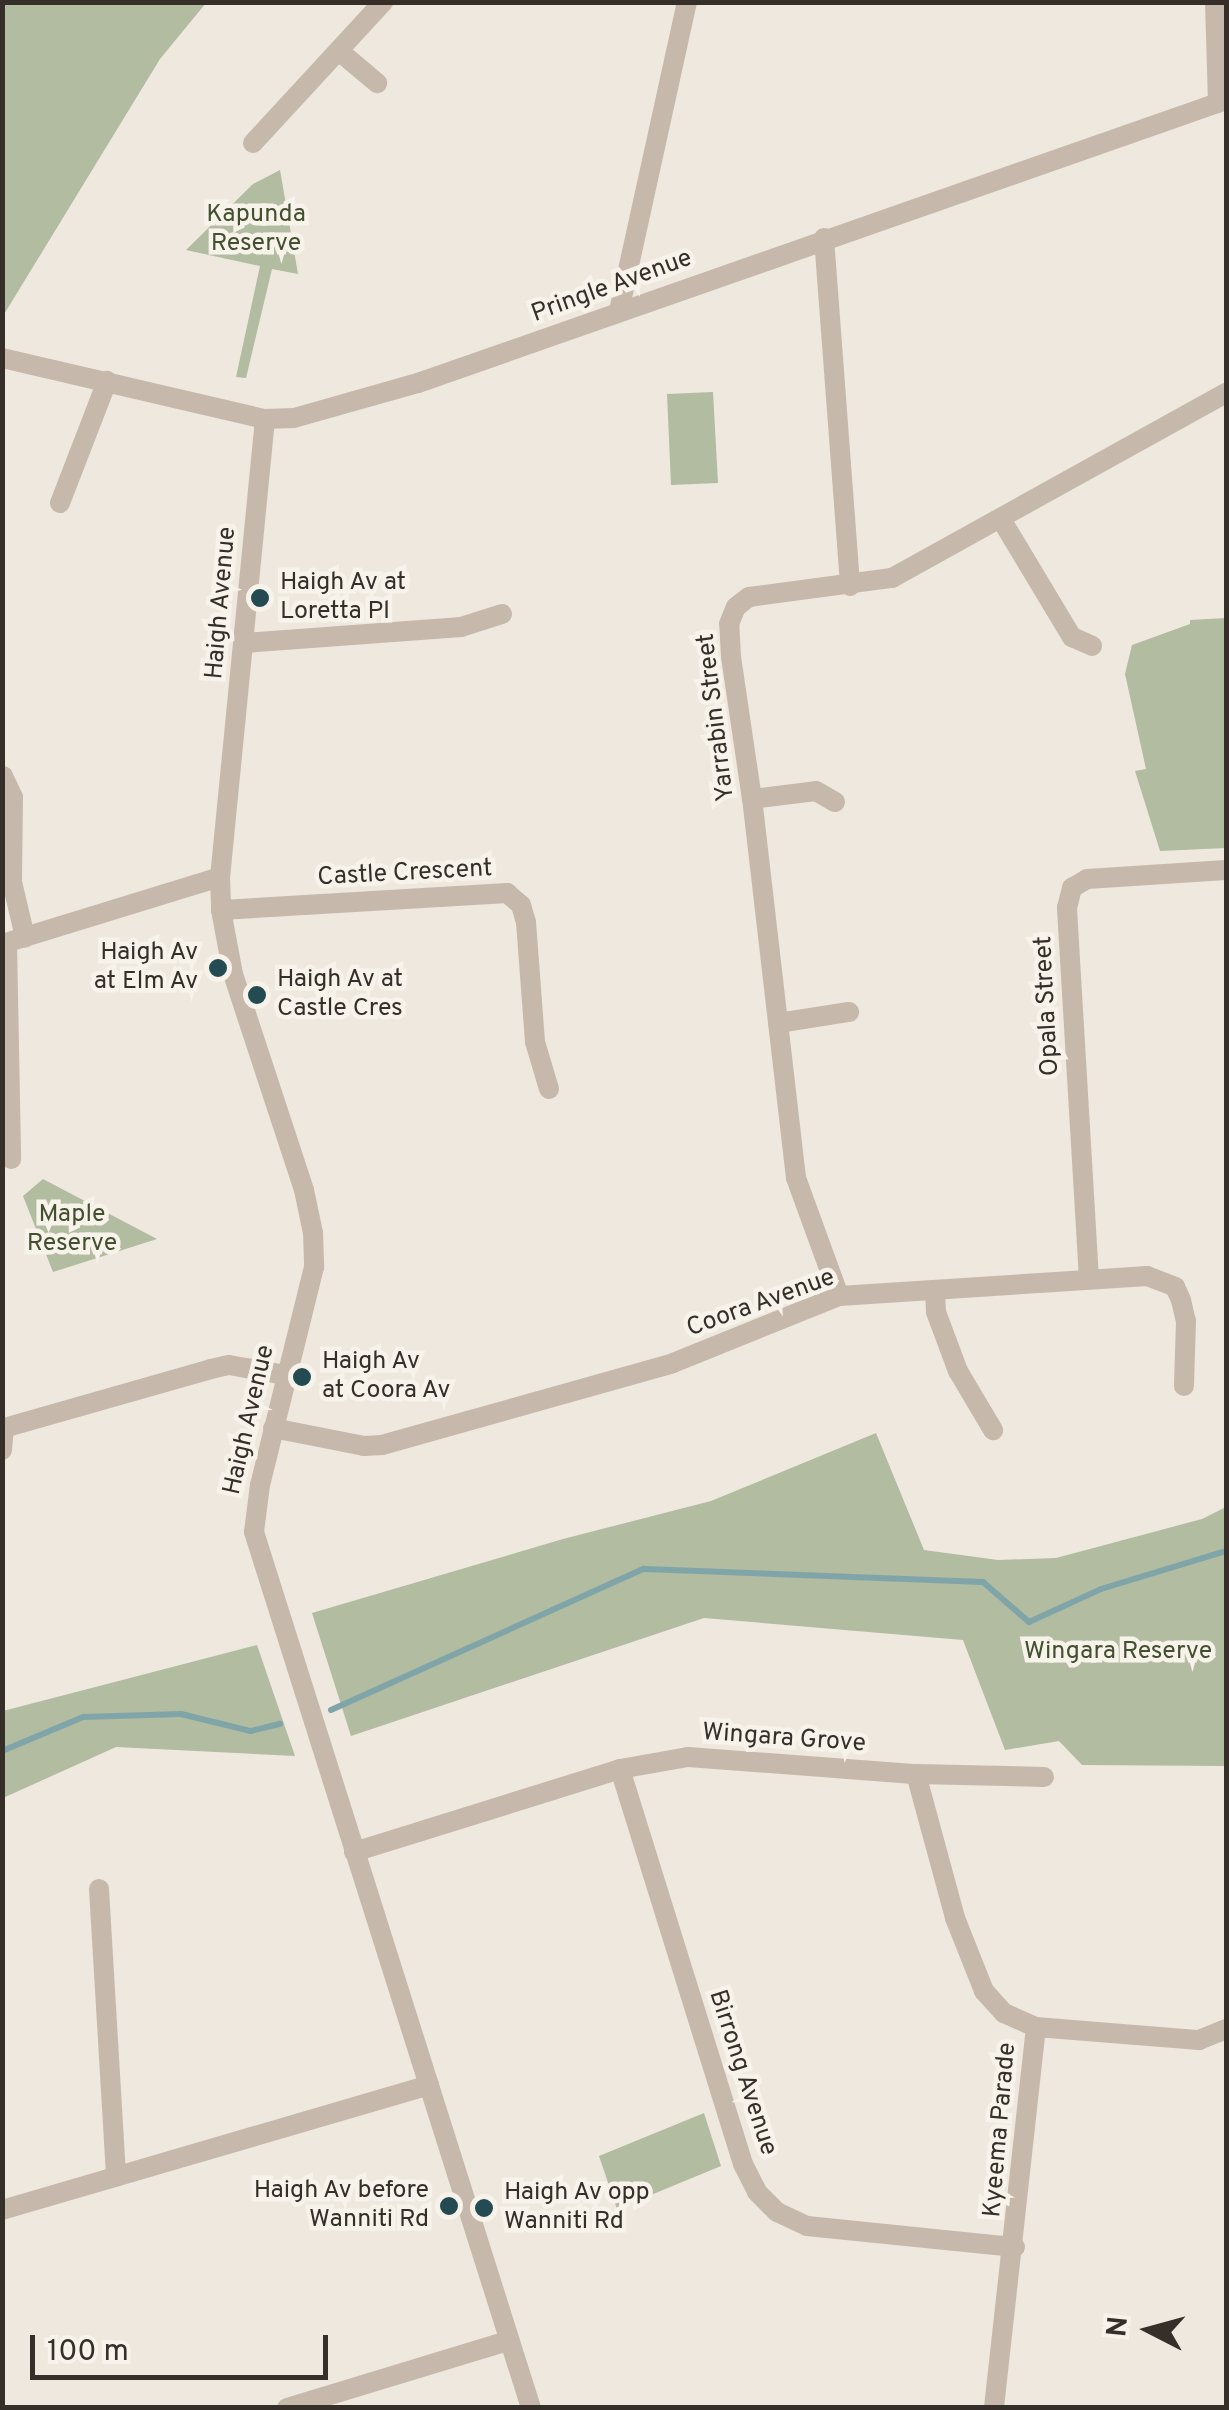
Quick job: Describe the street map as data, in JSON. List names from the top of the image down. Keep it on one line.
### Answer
{"streets":{"street":["Pringle Avenue","Haigh Avenue","Yarrabin Street","Castle Crescent","Opala Street","Coora Avenue","Wingara Grove","Birrong Avenue","Kyeema Parade"]},"crossings":[["Pringle Avenue","Haigh Avenue"],["Haigh Avenue","Castle Crescent"],["Haigh Avenue","Coora Avenue"],["Haigh Avenue","Wingara Grove"],["Yarrabin Street","Coora Avenue"],["Opala Street","Coora Avenue"],["Wingara Grove","Birrong Avenue"],["Wingara Grove","Kyeema Parade"],["Birrong Avenue","Kyeema Parade"]],"parks":["Kapunda Reserve","Maple Reserve","Wingara Reserve"],"places":["Haigh Av at Loretta Pl","Haigh Av at Elm Av","Haigh Av at Castle Cres","Haigh Av at Coora Av","Haigh Av before Wanniti Rd","Haigh Av opp Wanniti Rd"],"scale_bar":"100 m","north":"left"}
